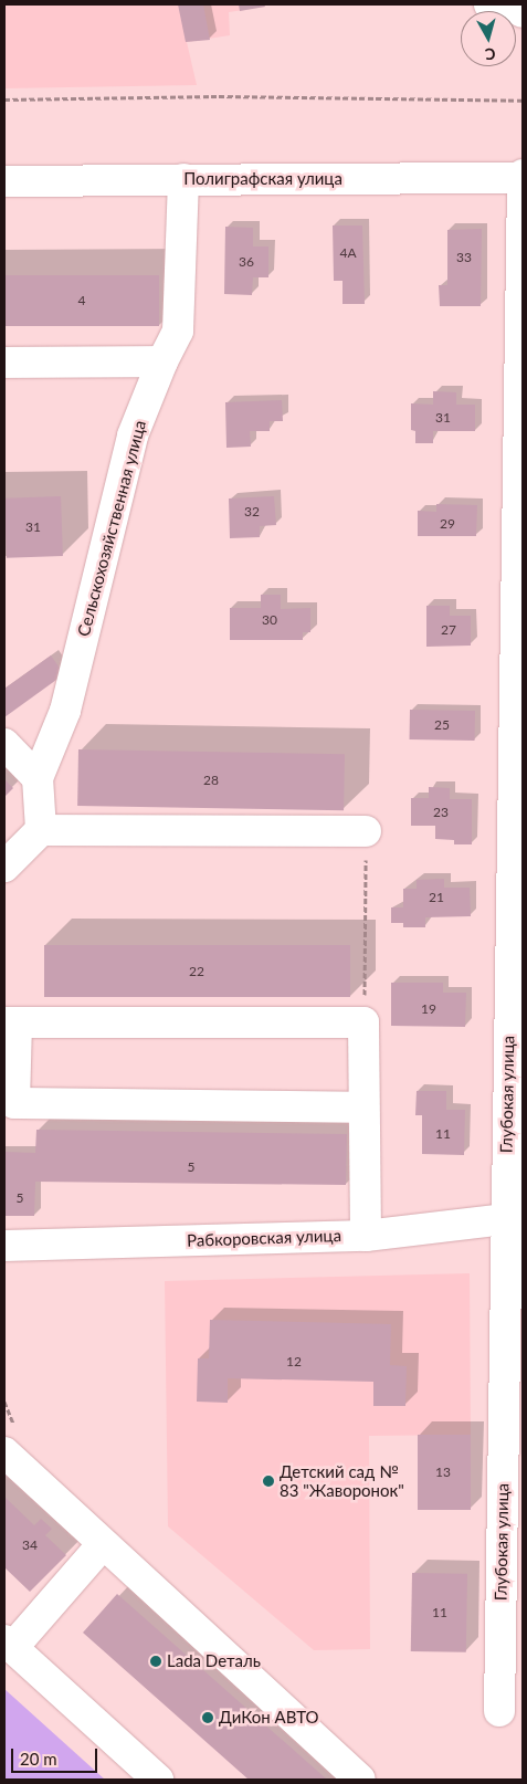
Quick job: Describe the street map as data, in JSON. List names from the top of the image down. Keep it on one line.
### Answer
{"streets":{"street":["Полиграфская улица","Сельскохозяйственная улица","Глубокая улица","Рабкоровская улица"]},"crossings":[["Полиграфская улица","Сельскохозяйственная улица"],["Полиграфская улица","Глубокая улица"],["Глубокая улица","Рабкоровская улица"]],"places":["Детский сад № 83 \"Жаворонок\"","Lada Dеталь","ДиКон АВТО"],"house_numbers":["4А","33","36","4","31","32","29","31","30","27","25","28","23","21","22","19","11","5","5","12","13","34","11"],"scale_bar":"20 m","north":"bottom"}
